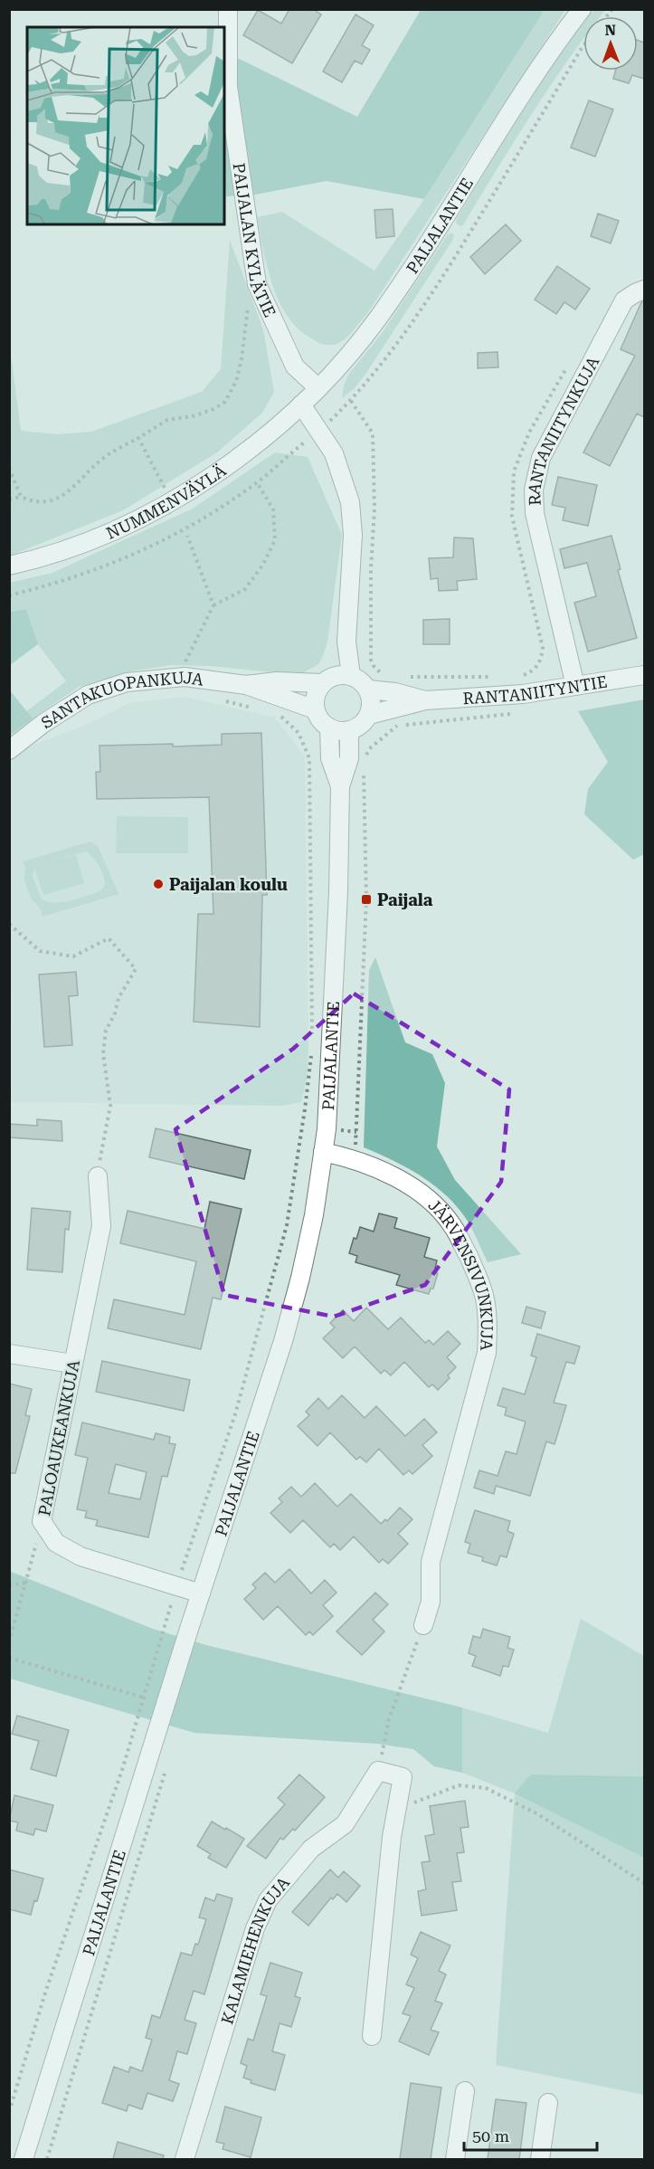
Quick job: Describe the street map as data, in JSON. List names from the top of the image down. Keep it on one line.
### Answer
{"streets":{"street":["PAIJALANTIE","PAIJALAN KYLÄTIE","RANTANIITYNKUJA","NUMMENVÄYLÄ","RANTANIITYNTIE","SANTAKUOPANKUJA","JÄRVENSIVUNKUJA","PALOAUKEANKUJA","KALAMIEHENKUJA"]},"crossings":[["PAIJALANTIE","PAIJALAN KYLÄTIE"],["PAIJALANTIE","NUMMENVÄYLÄ"],["PAIJALANTIE","RANTANIITYNTIE"],["PAIJALANTIE","SANTAKUOPANKUJA"],["PAIJALANTIE","JÄRVENSIVUNKUJA"],["PAIJALANTIE","PALOAUKEANKUJA"],["RANTANIITYNKUJA","RANTANIITYNTIE"],["RANTANIITYNTIE","SANTAKUOPANKUJA"]],"places":{"other":["Paijalan koulu"],"transit":["Paijala"]},"scale_bar":"50 m","north":"top"}
